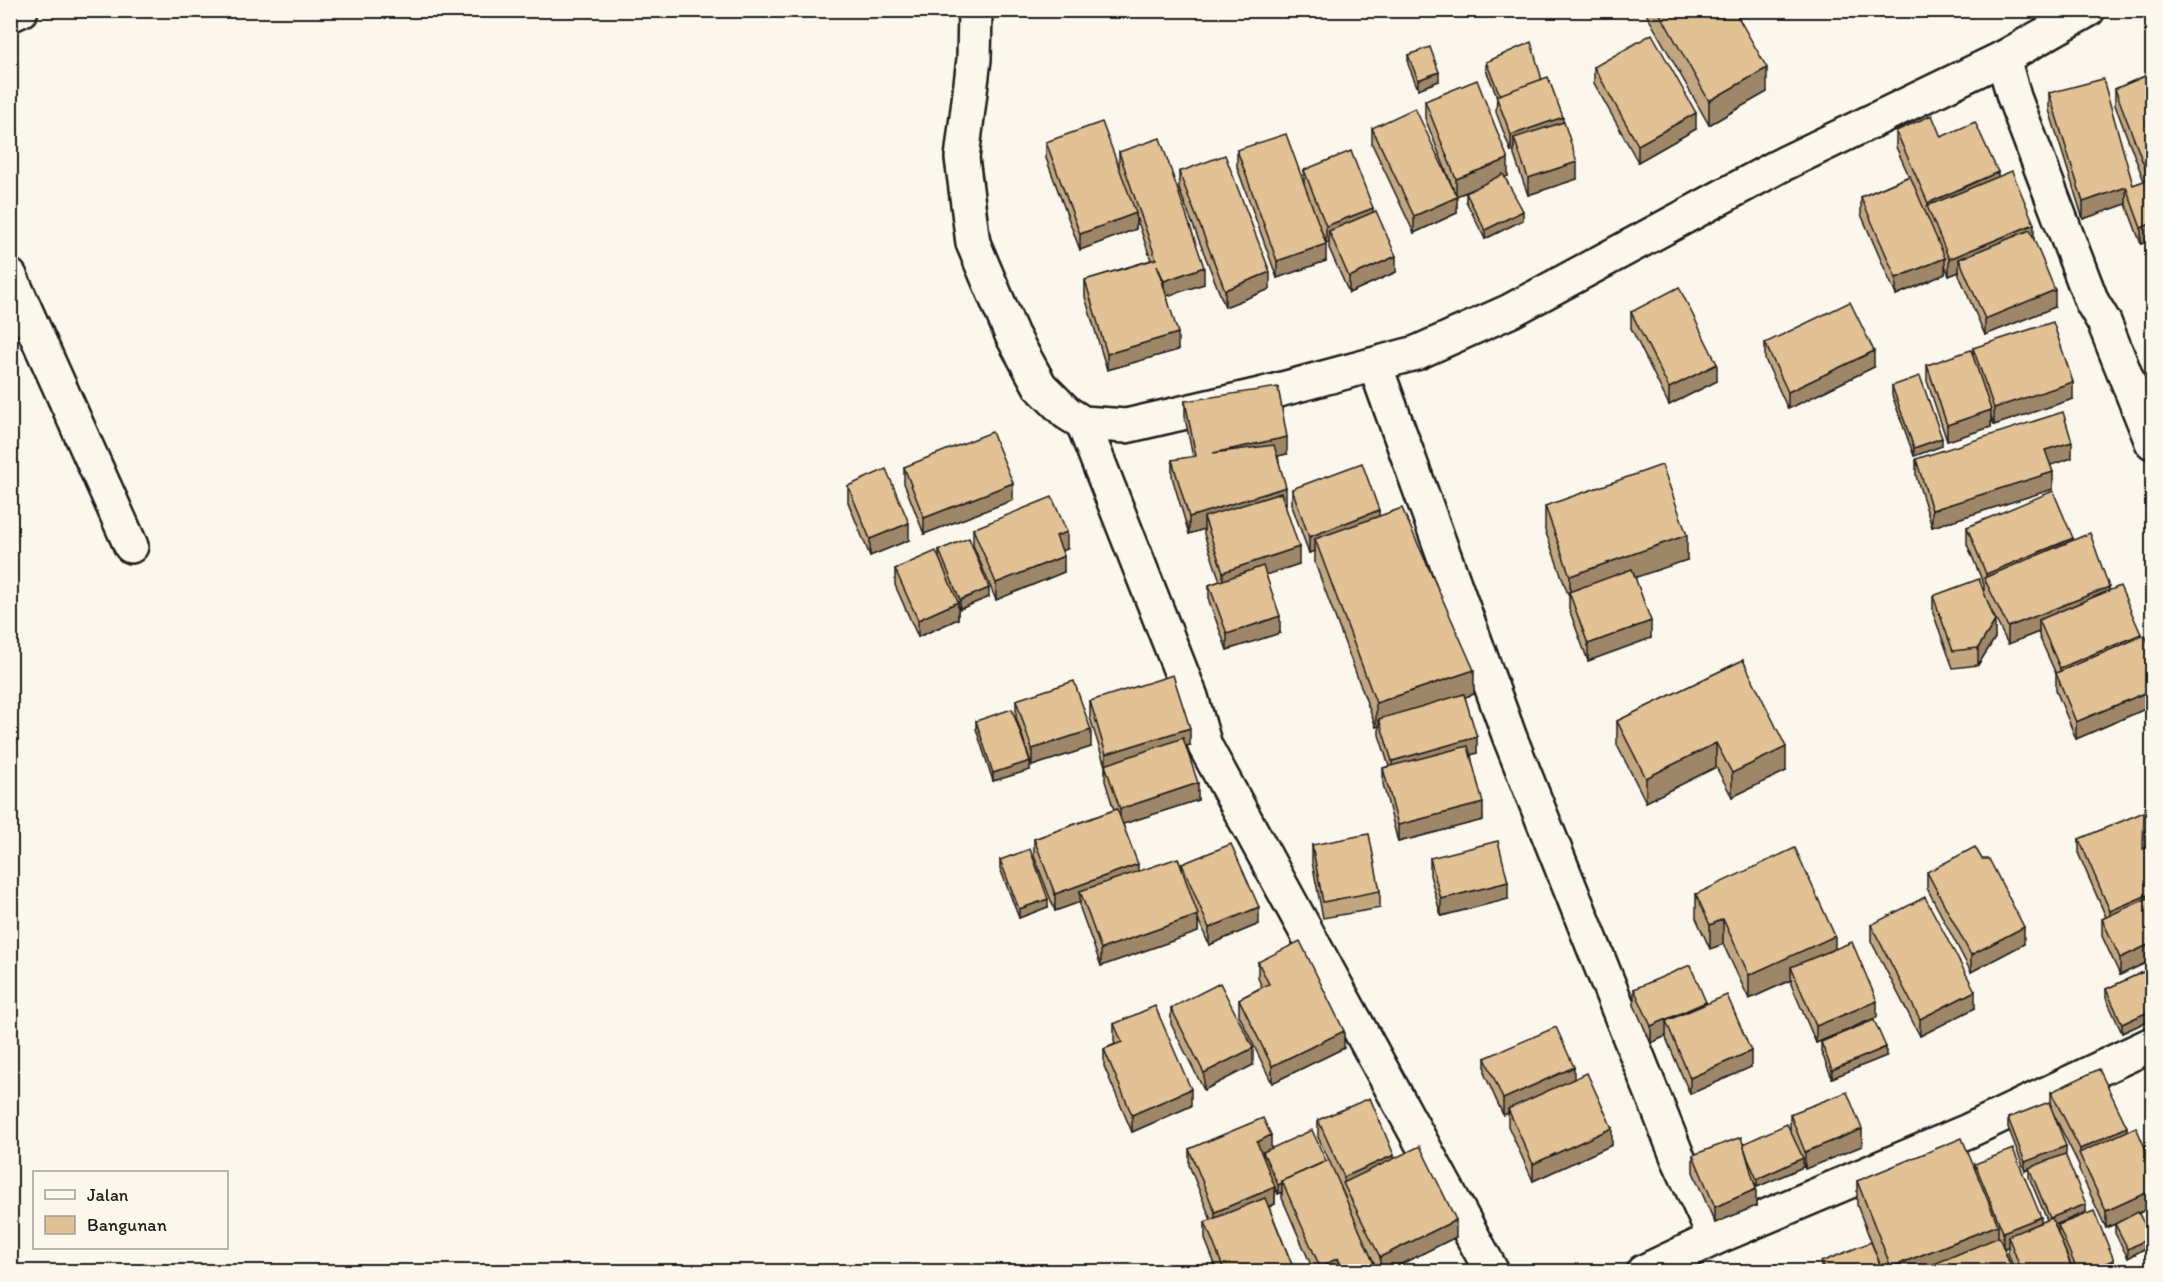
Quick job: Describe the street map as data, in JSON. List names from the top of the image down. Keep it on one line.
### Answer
{"legend":["Jalan","Bangunan"]}
